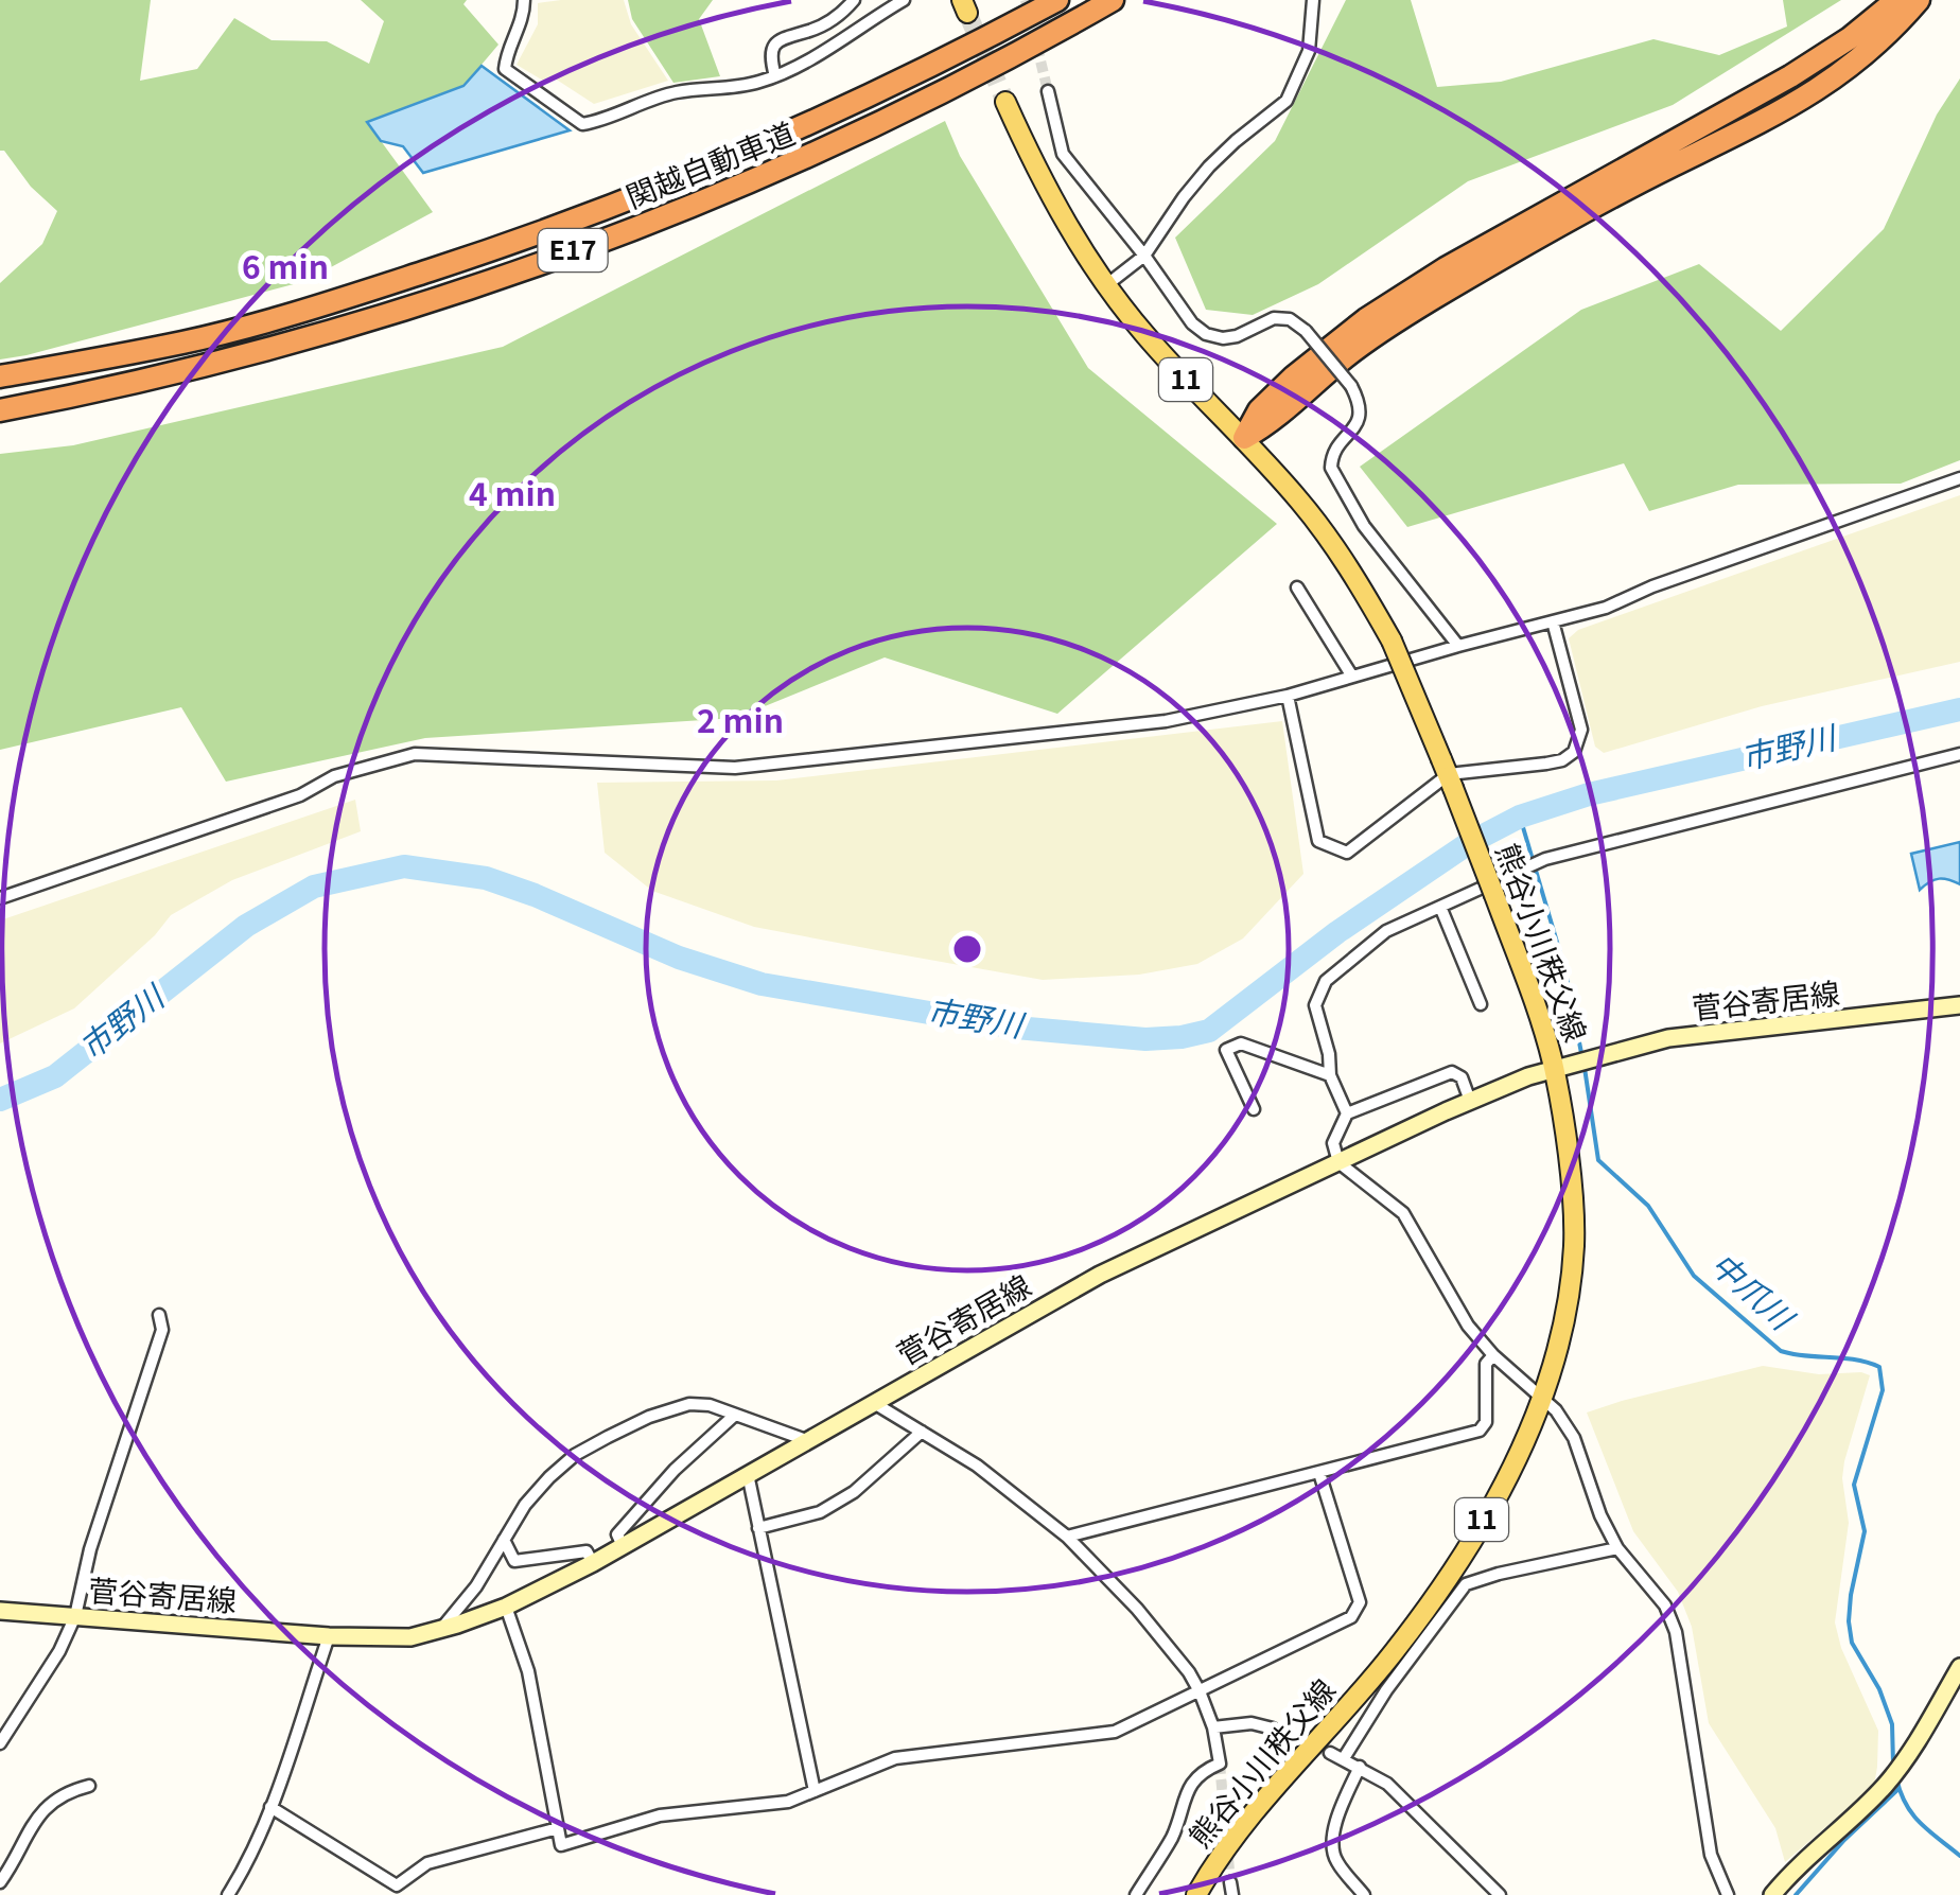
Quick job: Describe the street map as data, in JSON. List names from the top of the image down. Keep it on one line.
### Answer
{"streets":{"highway":["関越自動車道","E17"],"main road":["11","熊谷小川秩父線","菅谷寄居線"]},"crossings":[["熊谷小川秩父線","菅谷寄居線"]],"water":["市野川","中爪川"],"rings":["6 min","4 min","2 min"]}
